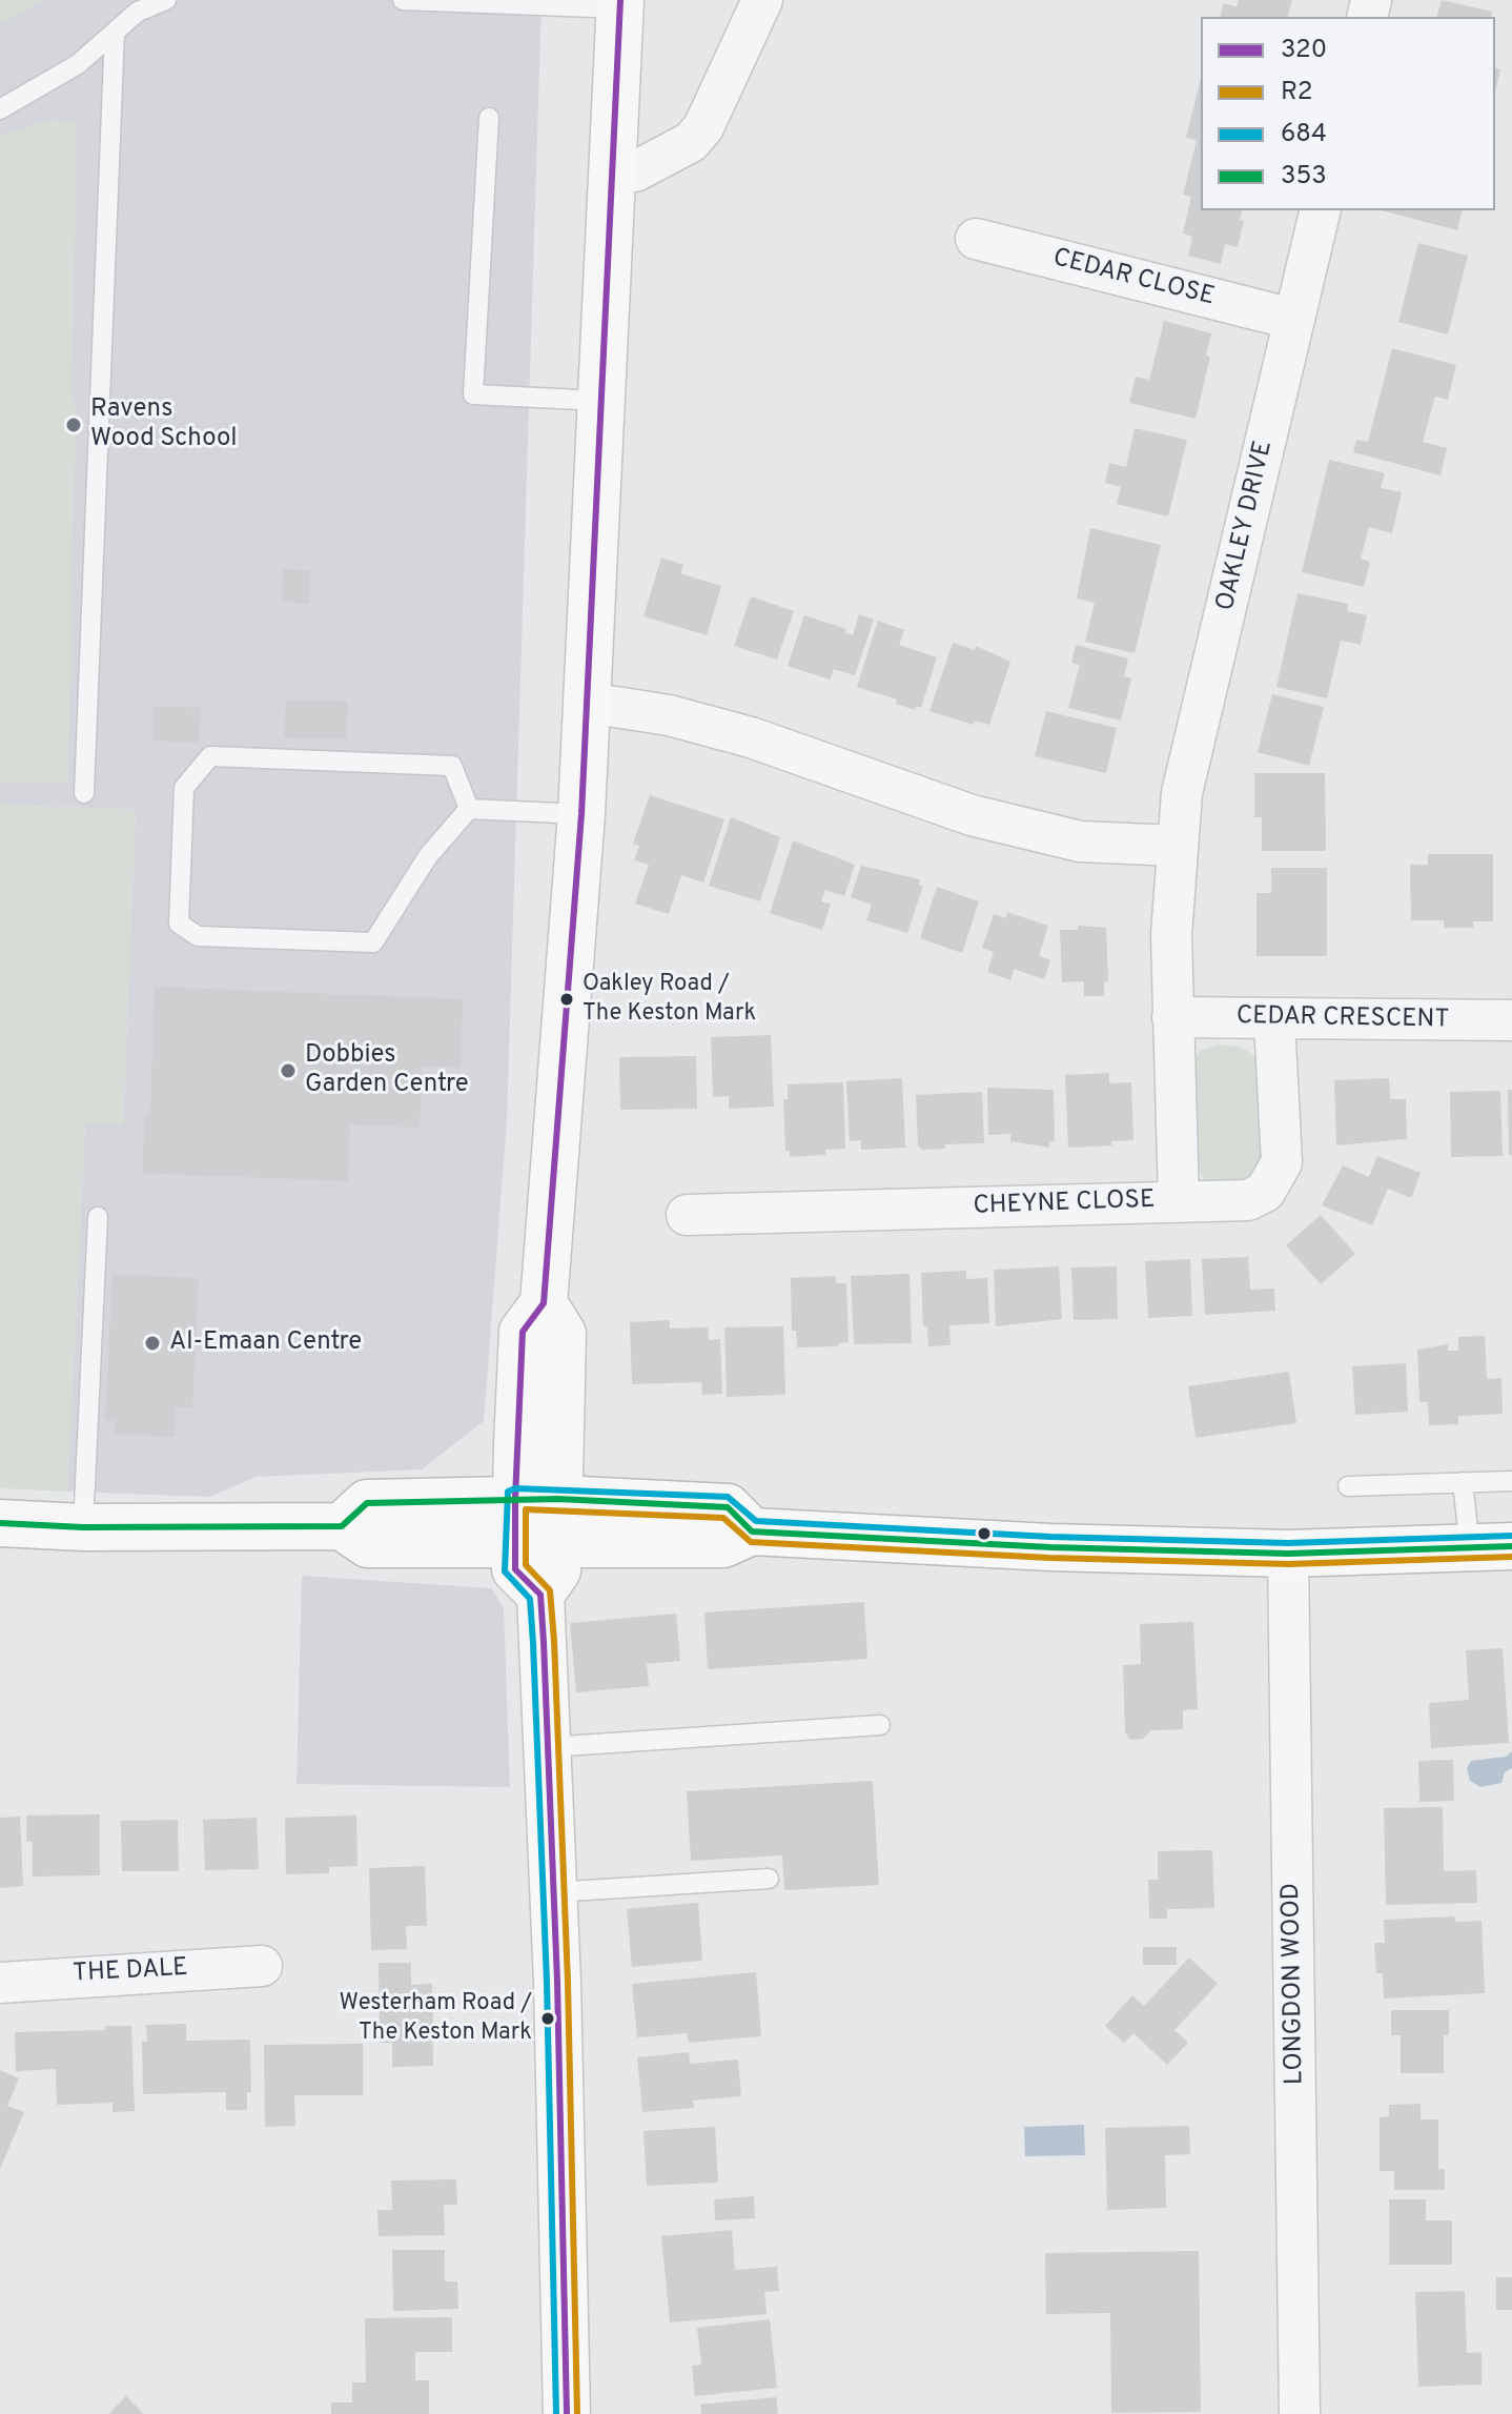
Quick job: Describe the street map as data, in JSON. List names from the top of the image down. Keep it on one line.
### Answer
{"streets":{"street":["CEDAR CLOSE","OAKLEY DRIVE","CEDAR CRESCENT","CHEYNE CLOSE","THE DALE","LONGDON WOOD"]},"crossings":[["CEDAR CLOSE","OAKLEY DRIVE"],["OAKLEY DRIVE","CEDAR CRESCENT"],["OAKLEY DRIVE","CHEYNE CLOSE"],["CEDAR CRESCENT","CHEYNE CLOSE"]],"places":["Ravens Wood School","Oakley Road / The Keston Mark","Dobbies Garden Centre","Al-Emaan Centre","Westerham Road / The Keston Mark"],"lines":["transit line 320","transit line 684","transit line 353","transit line R2"],"legend":["320","R2","684","353"]}
